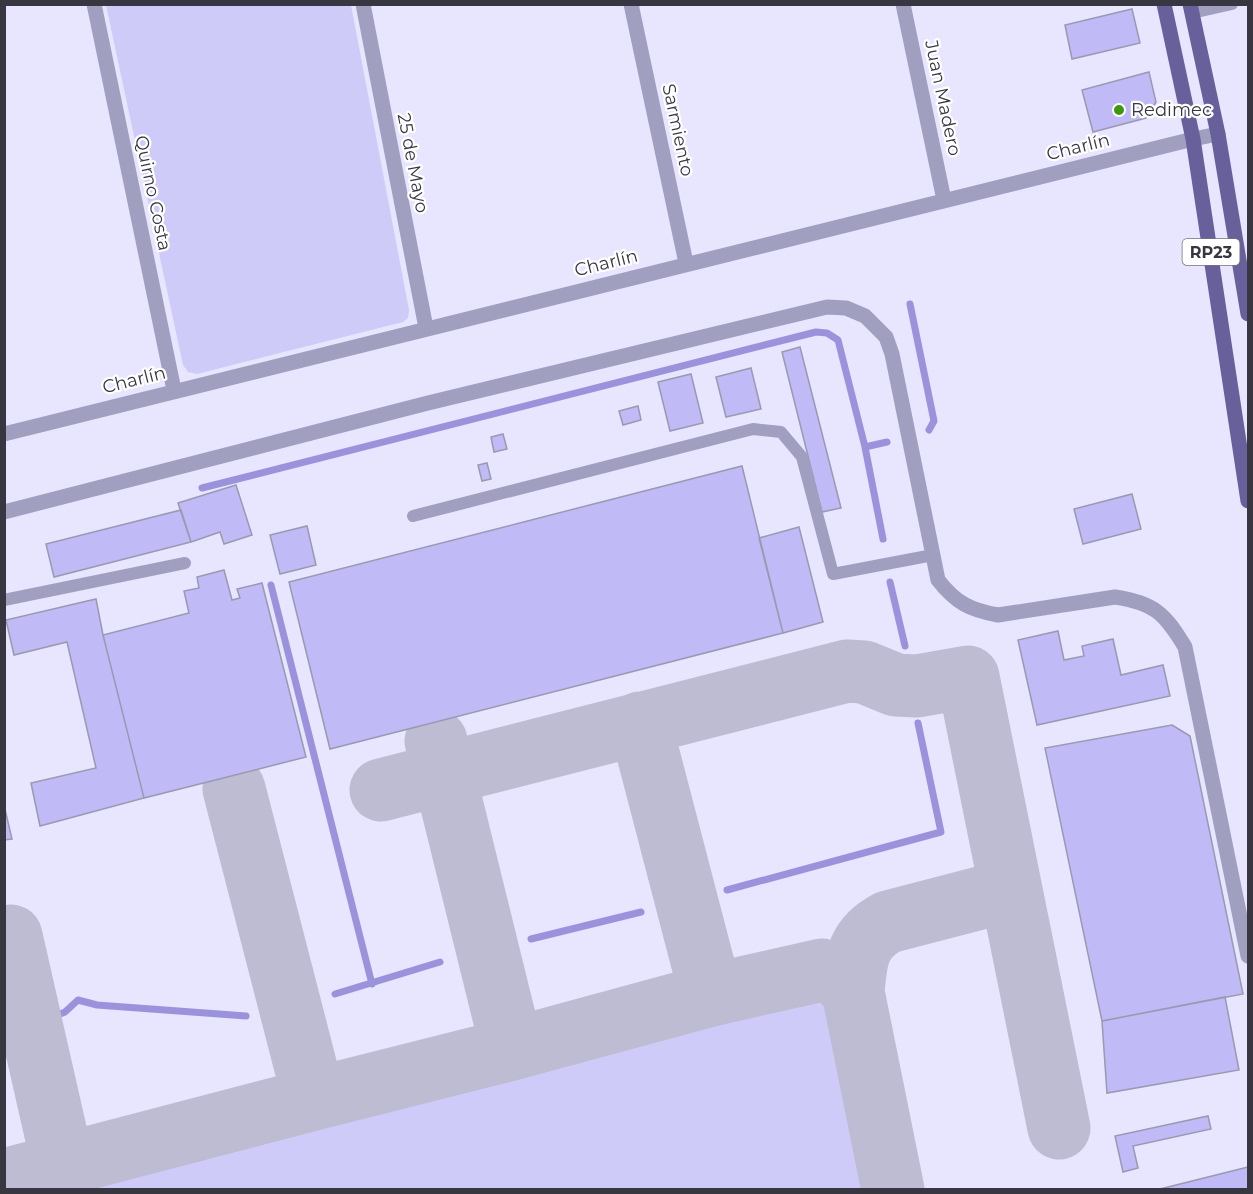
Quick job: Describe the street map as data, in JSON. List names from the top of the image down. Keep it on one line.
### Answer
{"streets":{"main road":["RP23"],"street":["Juan Madero","Sarmiento","Charlín","25 de Mayo","Quirno Costa"]},"crossings":[["Juan Madero","Charlín"],["Sarmiento","Charlín"],["Charlín","25 de Mayo"],["Charlín","Quirno Costa"],["Charlín","RP23"]],"places":["Redimec"]}
